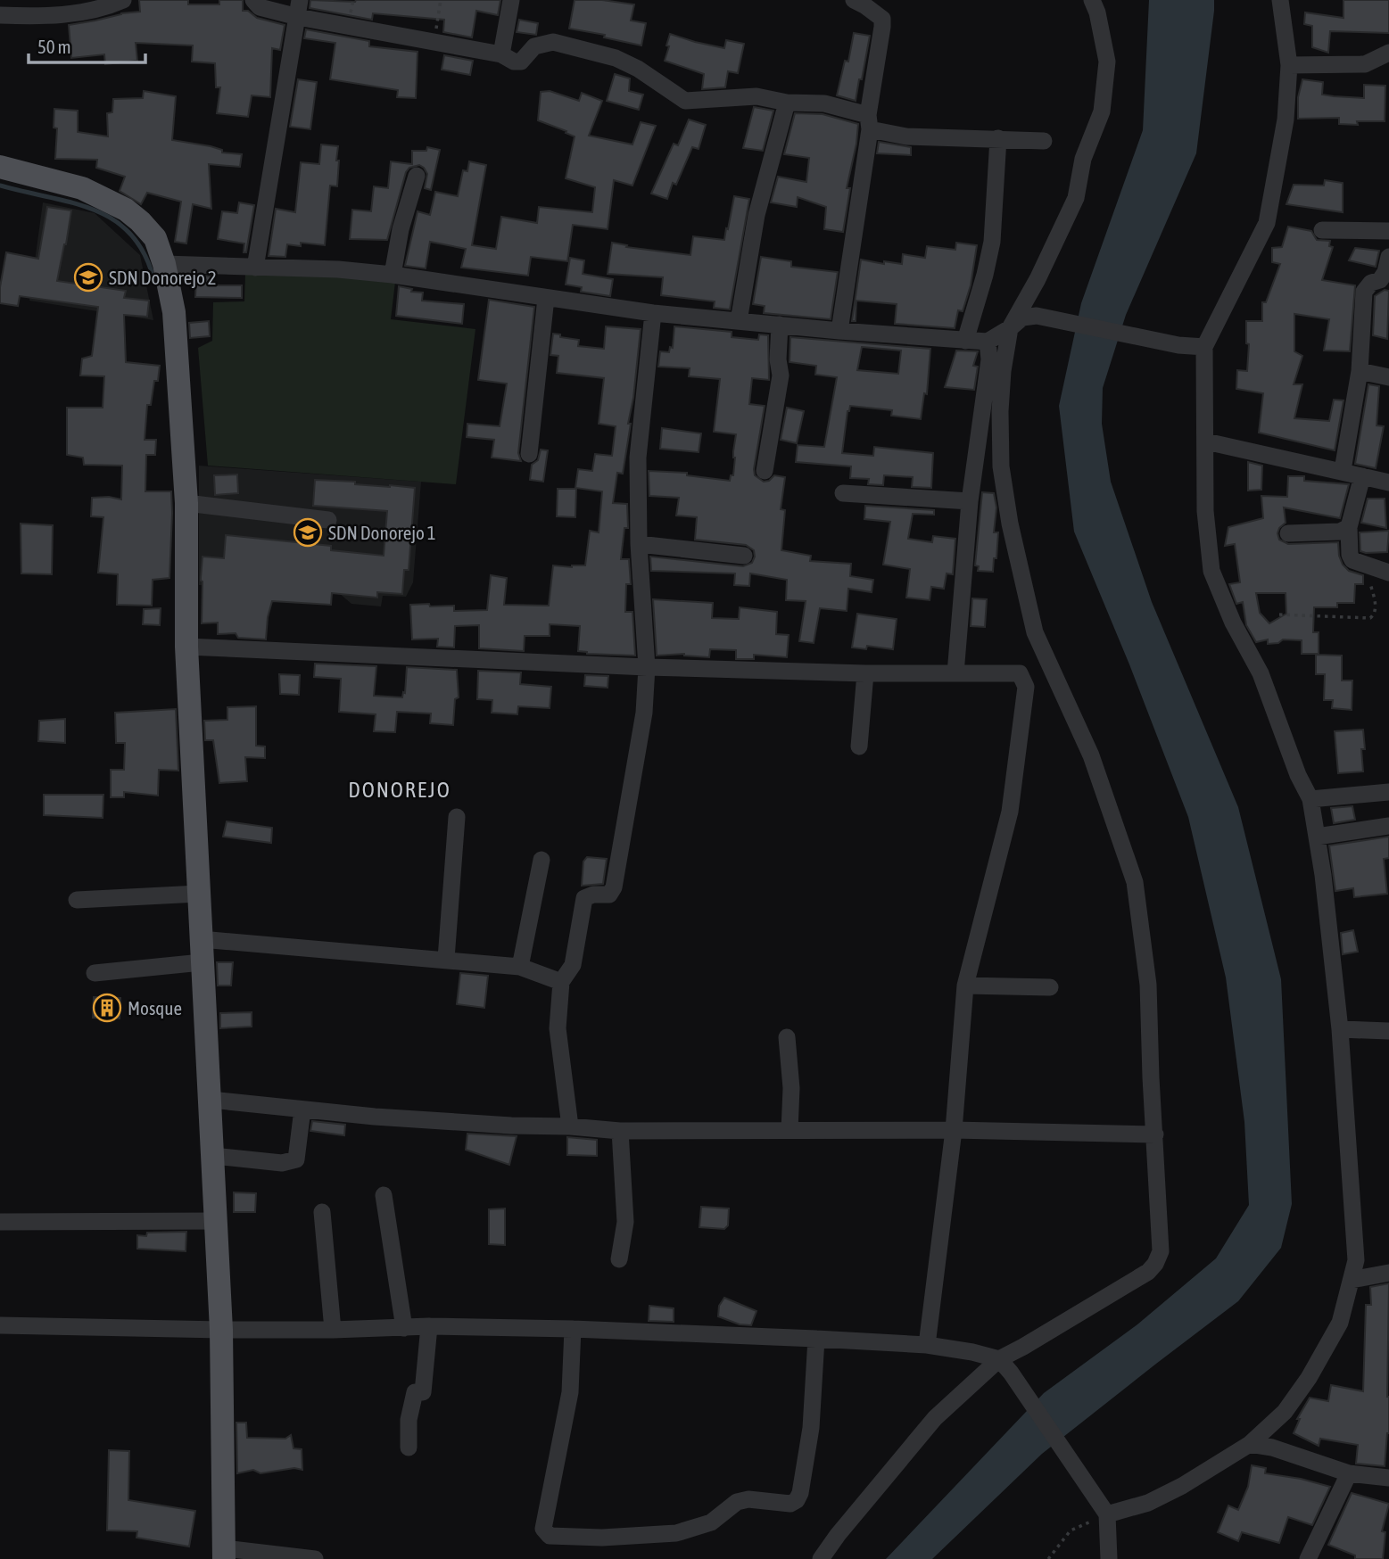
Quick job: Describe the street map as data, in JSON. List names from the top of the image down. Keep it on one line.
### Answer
{"districts":["DONOREJO"],"places":{"school or university":["SDN Donorejo 2","SDN Donorejo 1"],"building":["Mosque"]},"scale_bar":"50 m"}
